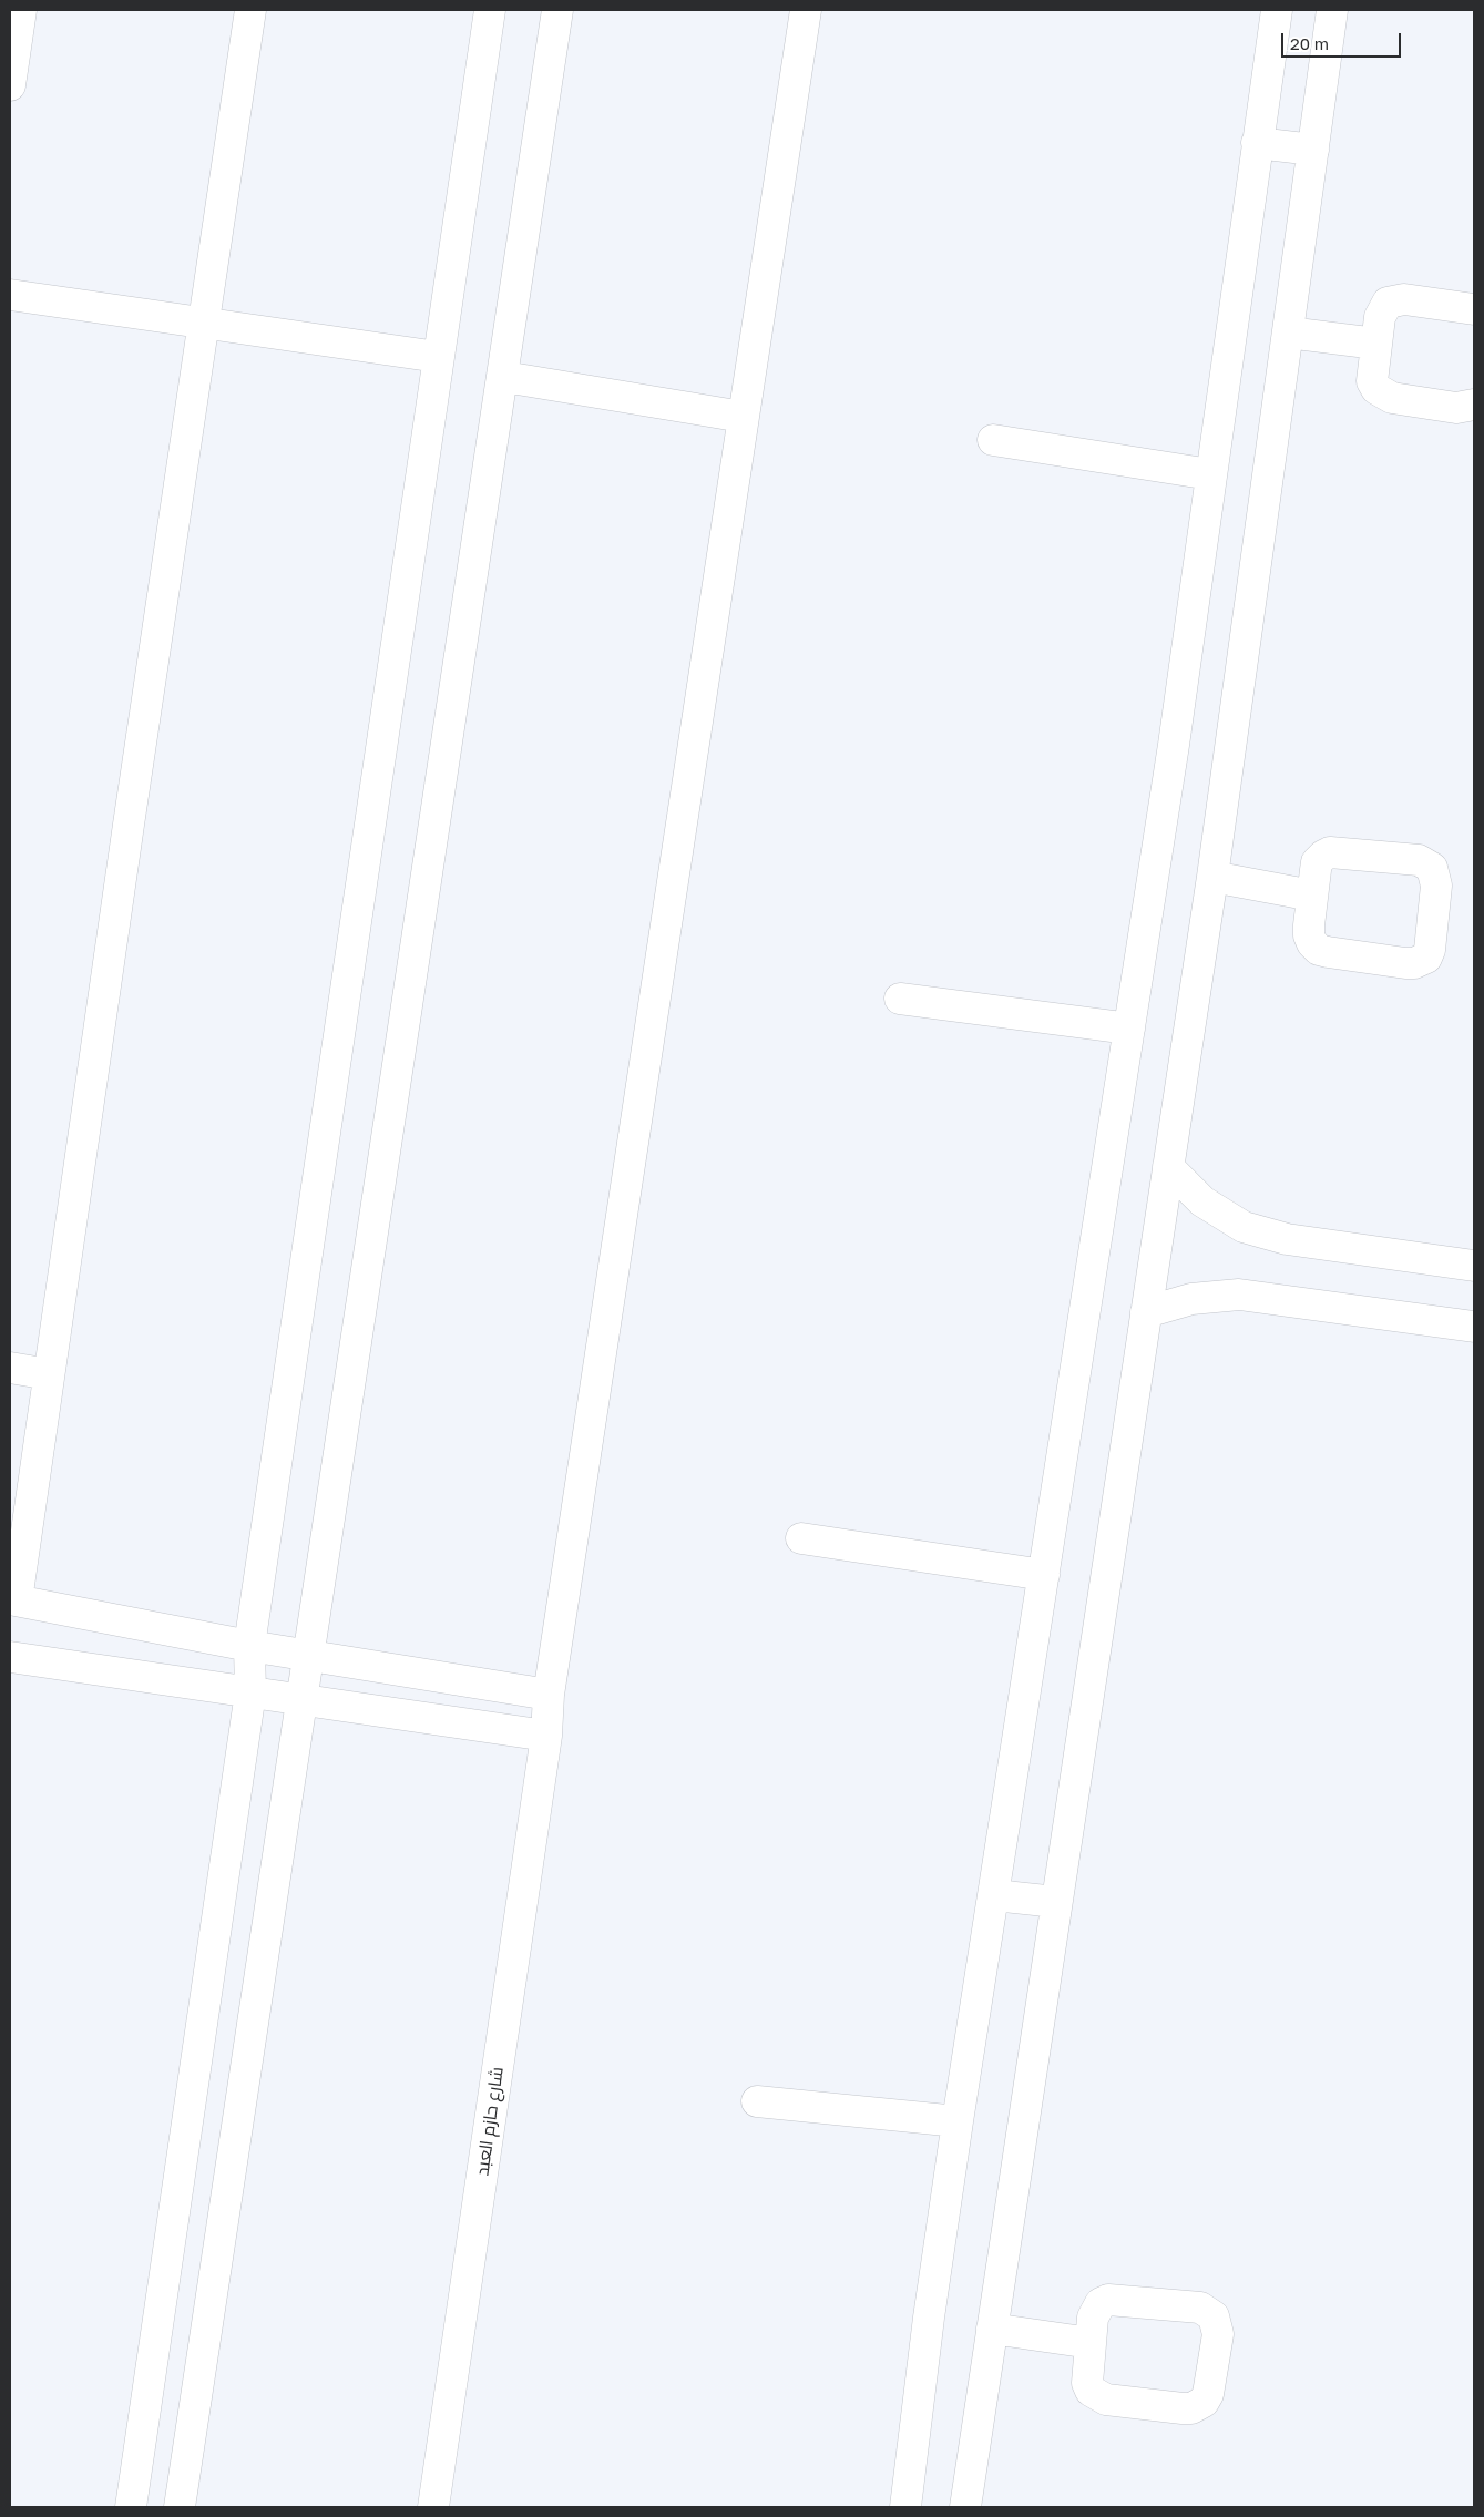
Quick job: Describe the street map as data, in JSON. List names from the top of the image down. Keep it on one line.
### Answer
{"streets":{"street":["شارع حازم العبد"]},"scale_bar":"20 m"}
